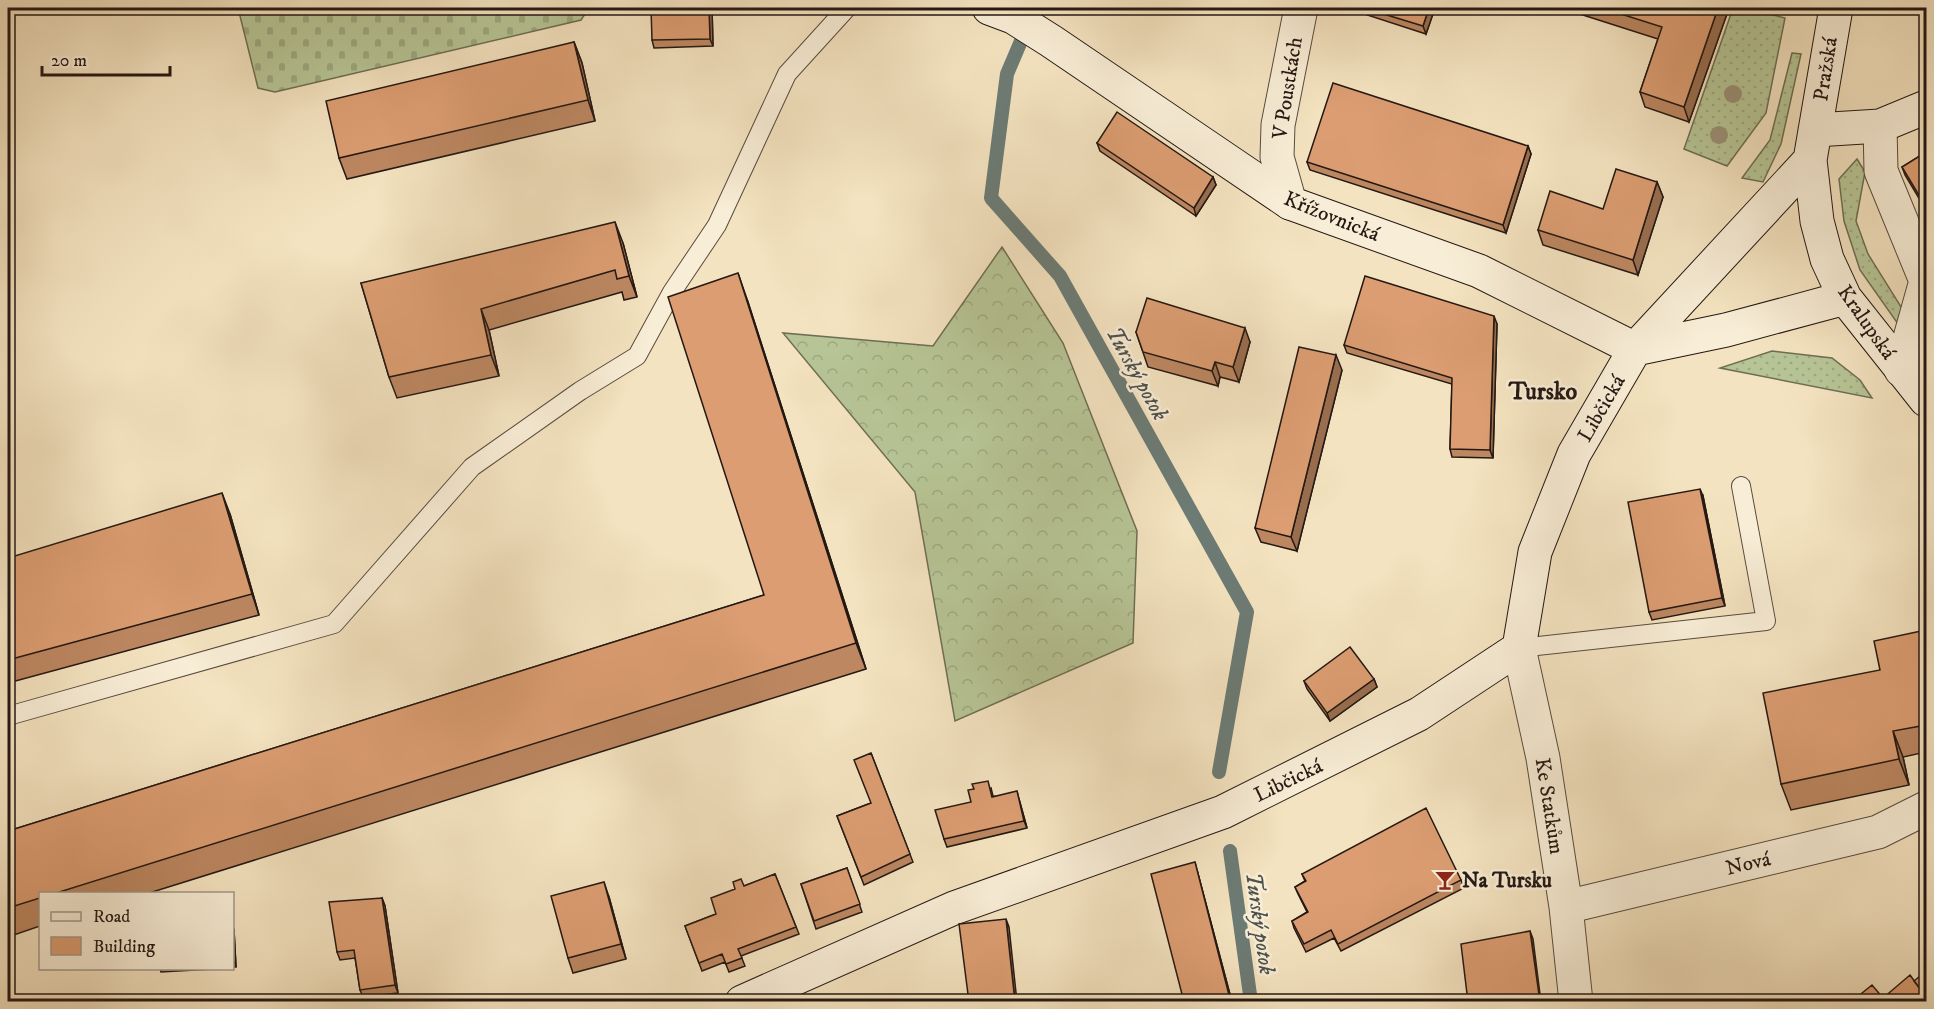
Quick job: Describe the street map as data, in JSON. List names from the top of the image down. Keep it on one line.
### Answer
{"streets":{"street":["Pražská","V Poustkách","Křížovnická","Kralupská","Libčická","Ke Statkům","Nová"]},"crossings":[["Pražská","Kralupská"],["Pražská","Libčická"],["V Poustkách","Křížovnická"],["Křížovnická","Libčická"],["Kralupská","Libčická"],["Libčická","Ke Statkům"],["Ke Statkům","Nová"]],"districts":["Tursko"],"water":["Turský potok"],"places":{"bar":["Na Tursku"]},"legend":["Road","Building"],"scale_bar":"20 m"}
